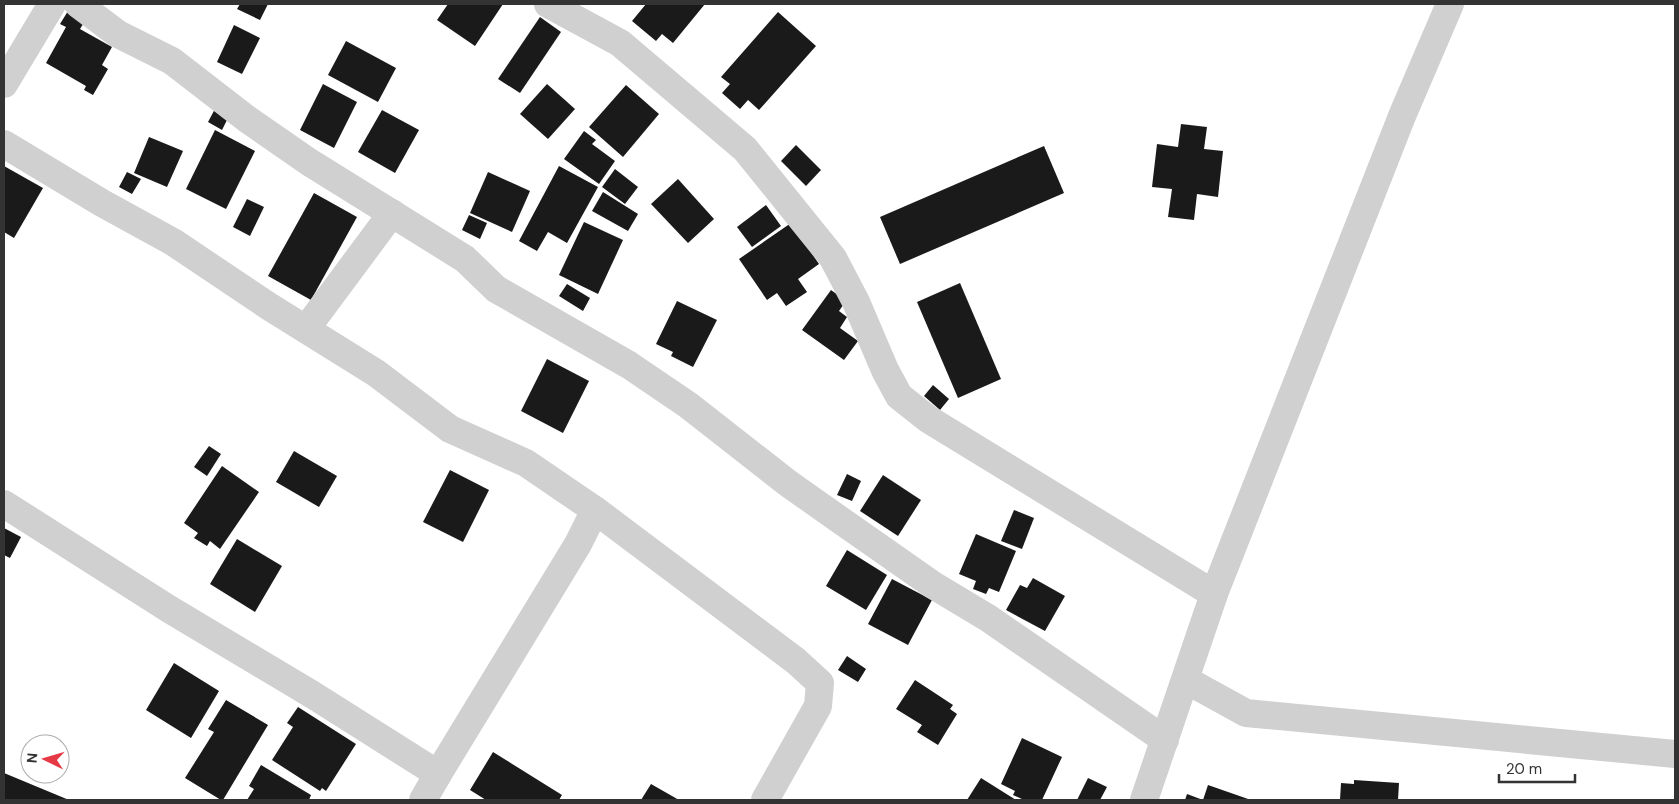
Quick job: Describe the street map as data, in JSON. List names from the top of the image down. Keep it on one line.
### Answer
{"scale_bar":"20 m","north":"left"}
